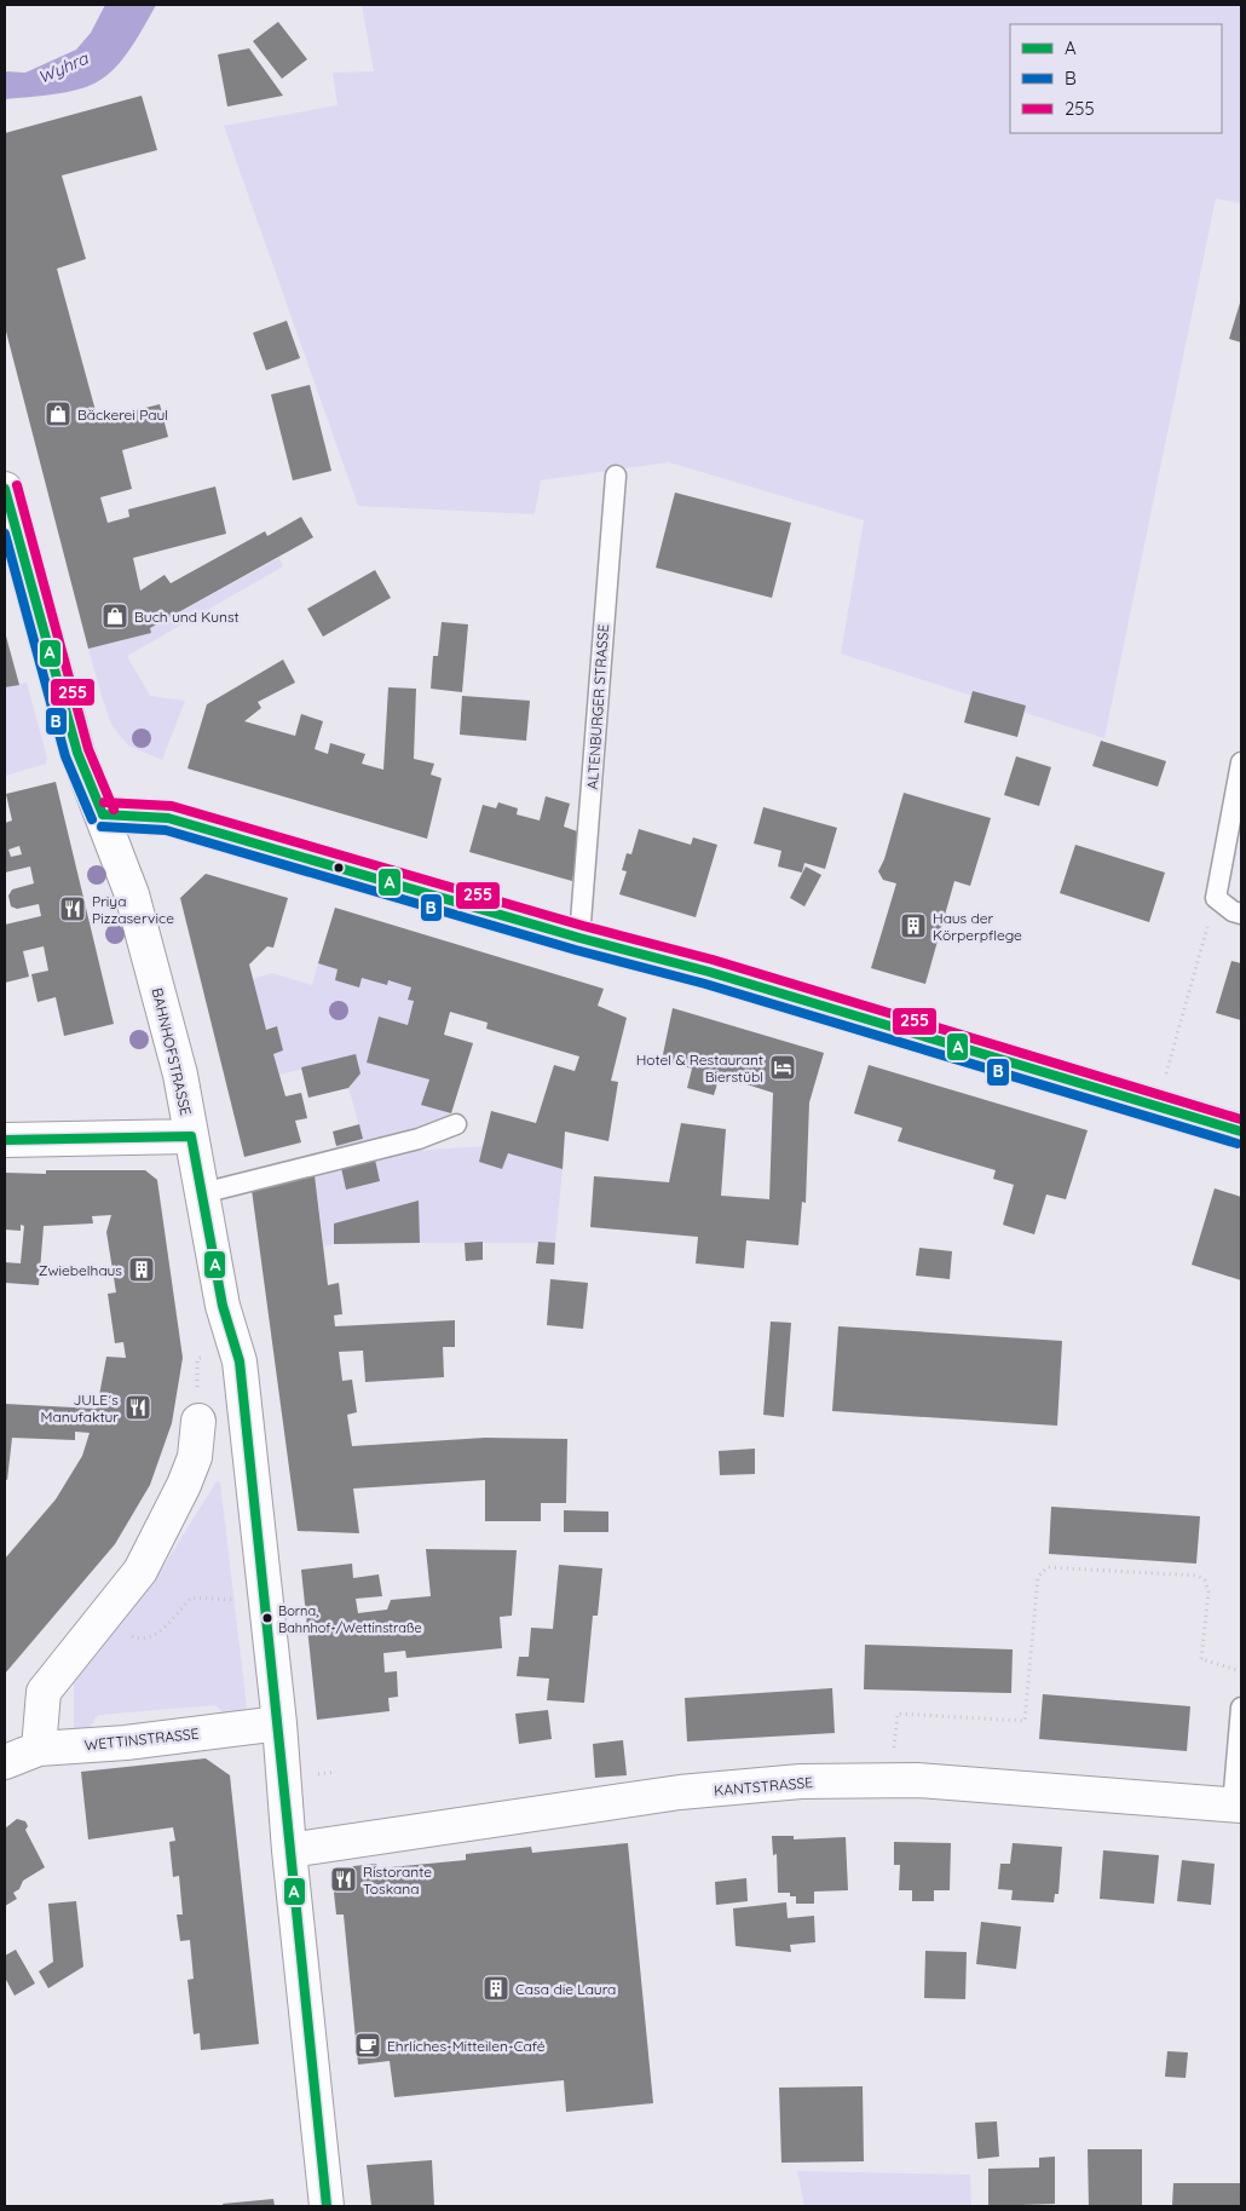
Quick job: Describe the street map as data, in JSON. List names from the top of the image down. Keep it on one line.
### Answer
{"streets":{"street":["BAHNHOFSTRASSE","WETTINSTRASSE","KANTSTRASSE"],"lane":["ALTENBURGER STRASSE"]},"crossings":[["BAHNHOFSTRASSE","WETTINSTRASSE"],["BAHNHOFSTRASSE","KANTSTRASSE"]],"water":["Wyhra"],"places":{"shop":["Bäckerei Paul","Buch und Kunst"],"restaurant":["Priya Pizzaservice","JULE´s Manufaktur","Ristorante Toskana"],"building":["Haus der Körperpflege","Zwiebelhaus","Casa die Laura"],"hotel":["Hotel & Restaurant Bierstübl"],"other":["Borna, Bahnhof-/Wettinstraße"],"cafe":["Ehrliches-Mitteilen-Café"]},"lines":["transit line 255","transit line A","transit line B"],"legend":["A","B","255"]}
